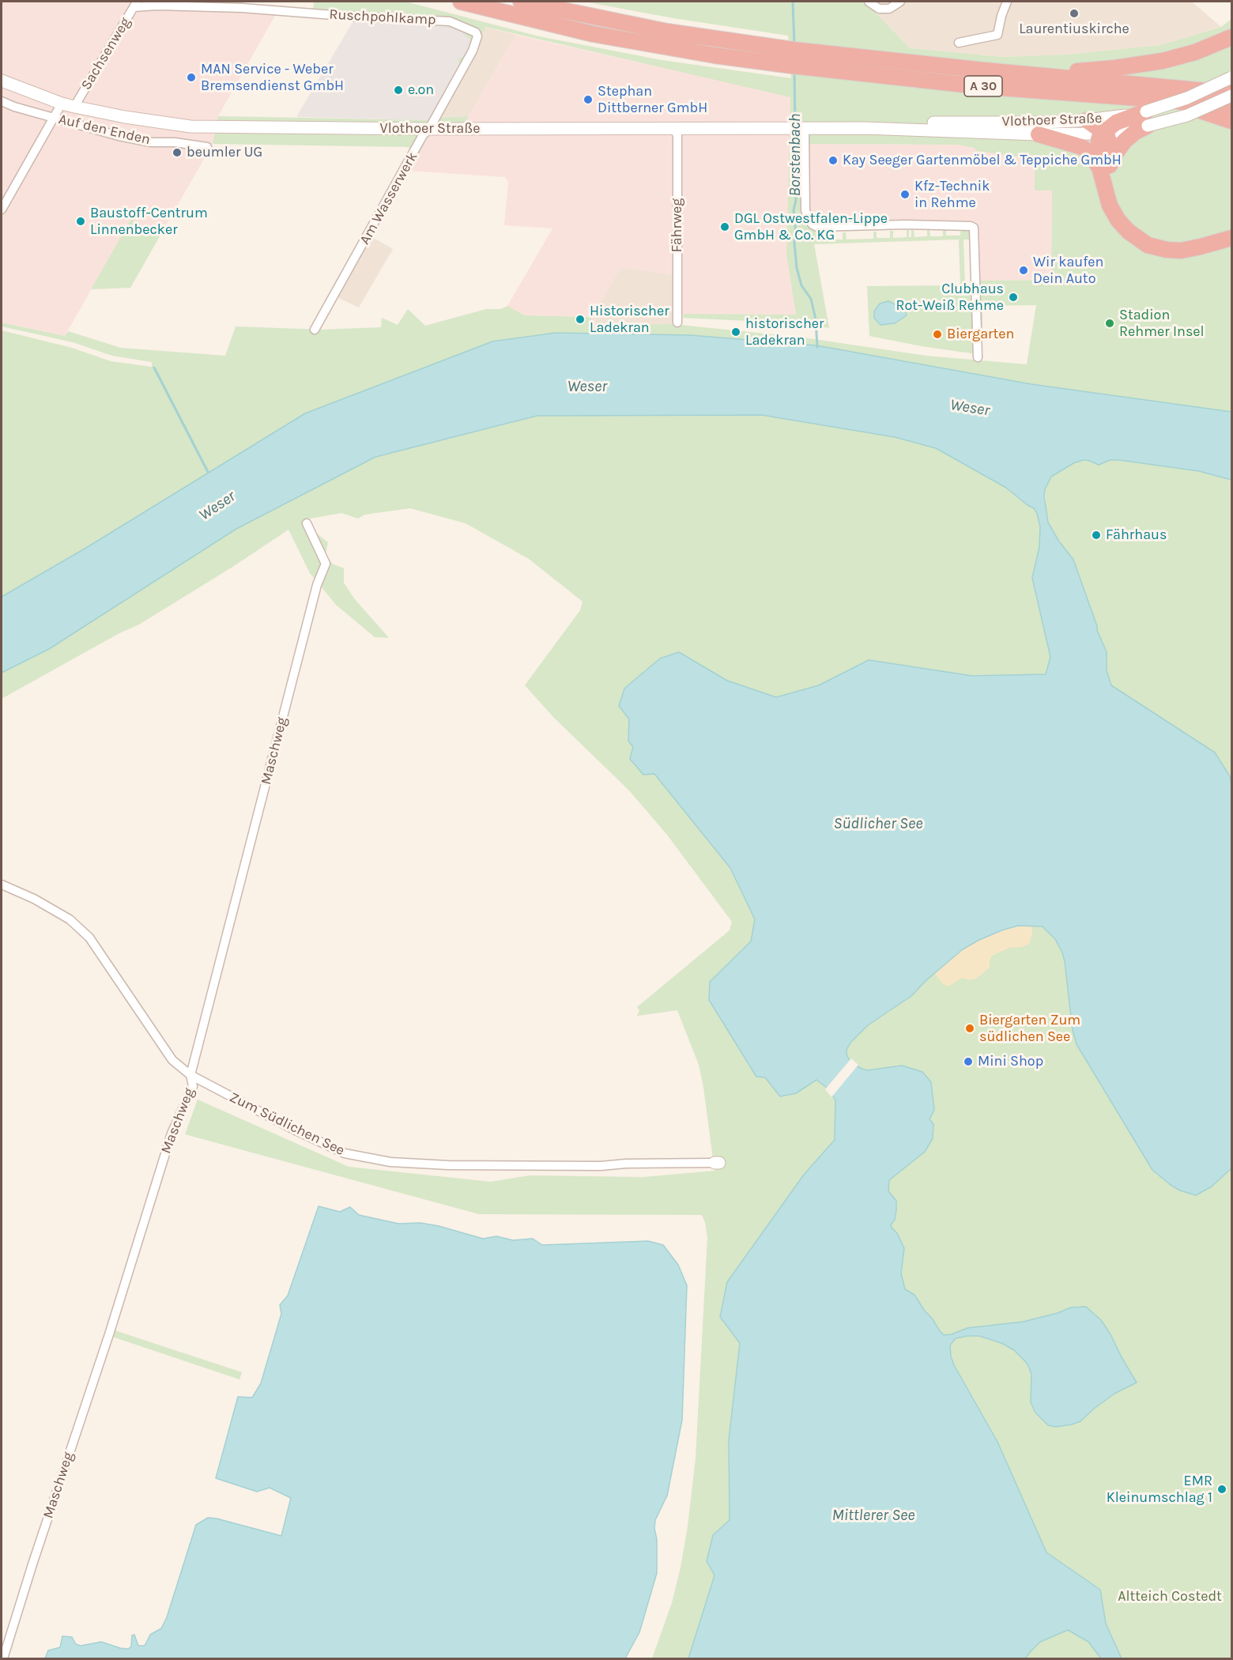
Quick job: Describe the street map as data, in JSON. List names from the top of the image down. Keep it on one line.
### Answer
{"streets":{"highway":["A 30"],"main road":["Vlothoer Straße"],"street":["Ruschpohlkamp","Sachsenweg","Auf den Enden","Am Wasserwerk","Fährweg","Maschweg","Zum Südlichen See"]},"crossings":[["Ruschpohlkamp","Sachsenweg"],["Ruschpohlkamp","Am Wasserwerk"],["Sachsenweg","Vlothoer Straße"],["A 30","Vlothoer Straße"],["Vlothoer Straße","Am Wasserwerk"],["Vlothoer Straße","Fährweg"],["Maschweg","Zum Südlichen See"]],"water":["Borstenbach","Weser","Südlicher See","Mittlerer See"],"parks":["Altteich Costedt"],"places":["Laurentiuskirche","MAN Service - Weber Bremsendienst GmbH","e.on","Stephan Dittberner GmbH","beumler UG","Kay Seeger Gartenmöbel & Teppiche GmbH","Kfz-Technik in Rehme","Baustoff-Centrum Linnenbecker","DGL Ostwestfalen-Lippe GmbH & Co. KG","Wir kaufen Dein Auto","Clubhaus Rot-Weiß Rehme","Historischer Ladekran","Stadion Rehmer Insel","historischer Ladekran","Biergarten","Fährhaus","Biergarten Zum südlichen See","Mini Shop","EMR Kleinumschlag 1"]}
